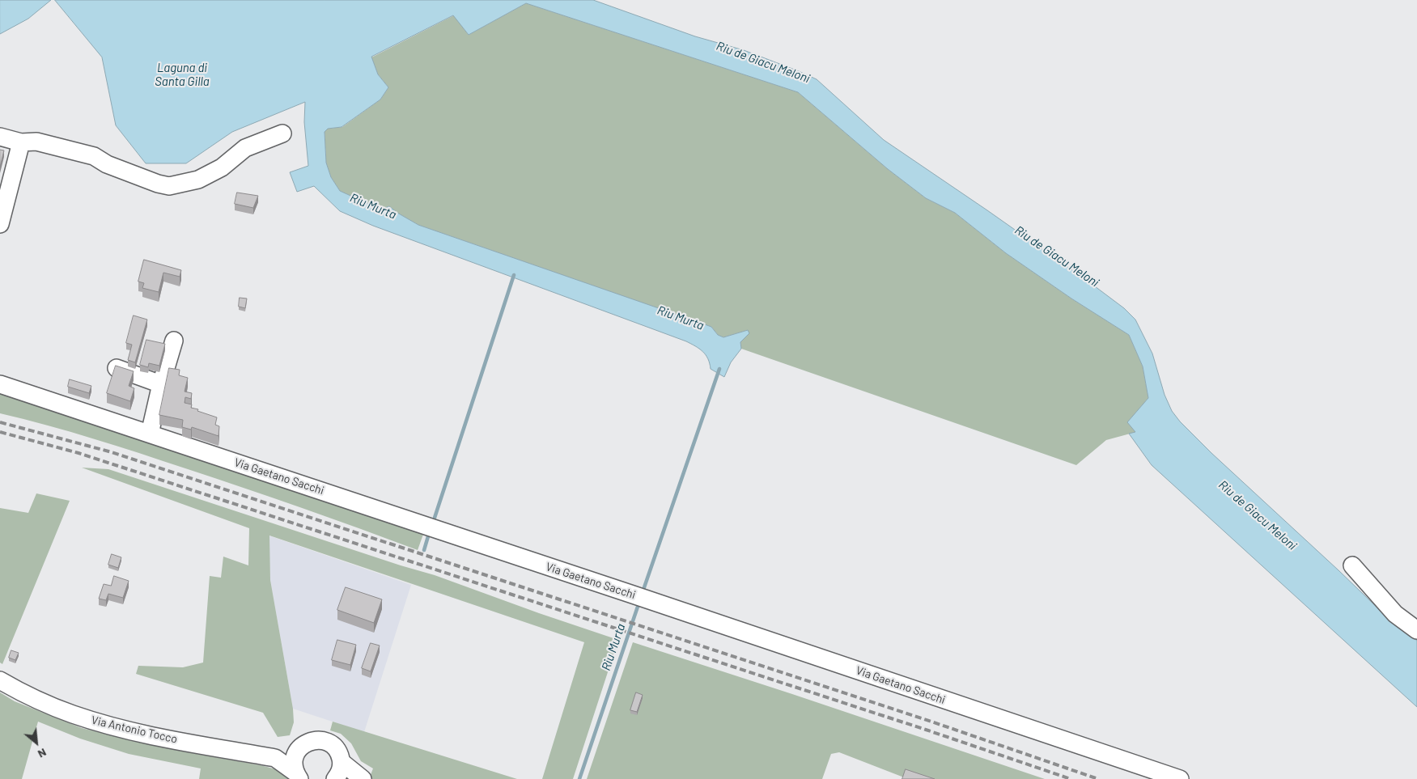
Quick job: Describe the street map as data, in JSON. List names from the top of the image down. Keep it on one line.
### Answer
{"streets":{"street":["Via Gaetano Sacchi","Via Antonio Tocco"]},"water":["Riu de Giacu Meloni","Laguna di Santa Gilla","Riu Murta"],"north":"bottom right"}
